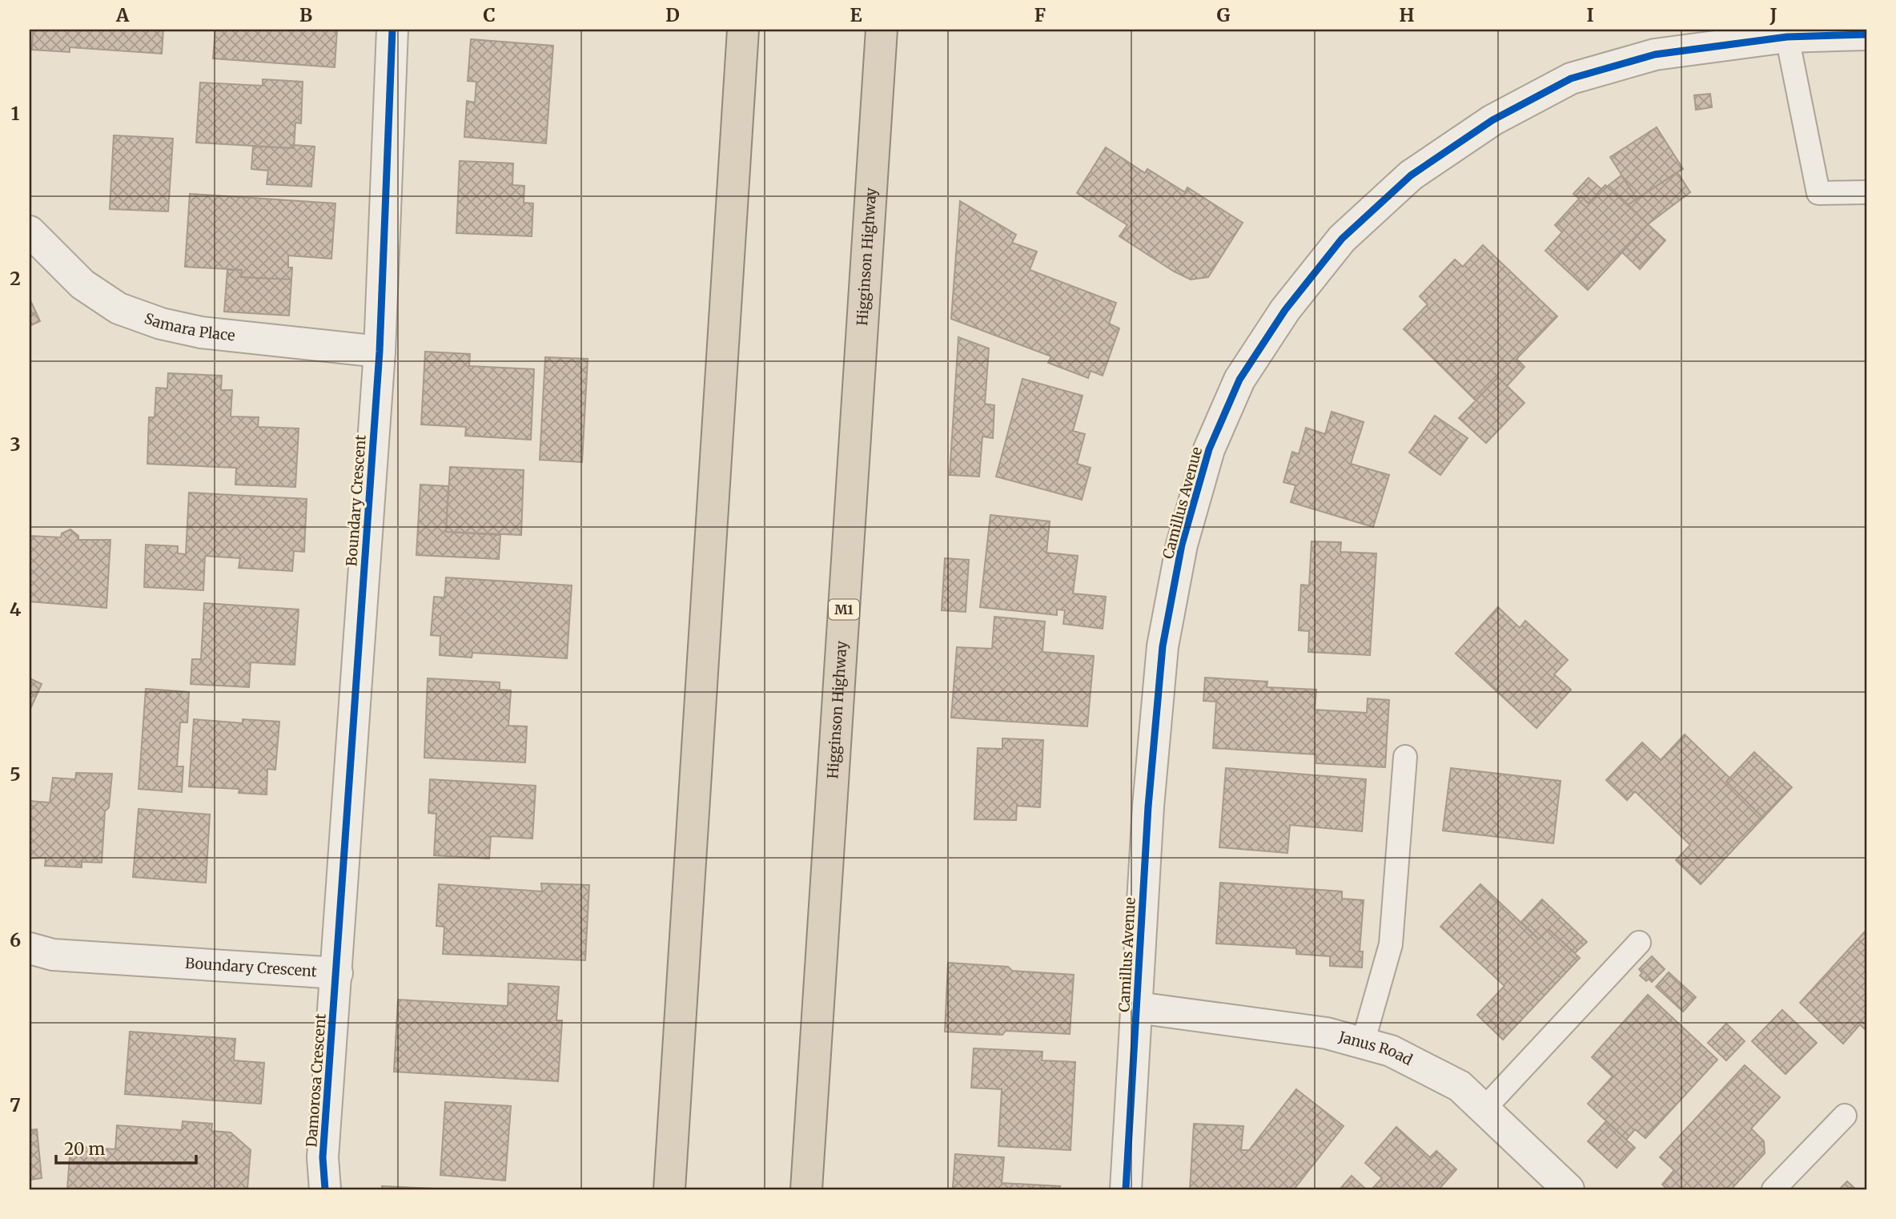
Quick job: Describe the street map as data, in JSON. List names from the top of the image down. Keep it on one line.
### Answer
{"streets":{"highway":["Higginson Highway","M1"],"street":["Samara Place","Boundary Crescent","Camillus Avenue","Janus Road","Damorosa Crescent"]},"crossings":[["Samara Place","Boundary Crescent"],["Boundary Crescent","Damorosa Crescent"],["Camillus Avenue","Janus Road"]],"scale_bar":"20 m","grid":{"columns":["A","B","C","D","E","F","G","H","I","J"],"rows":["1","2","3","4","5","6","7"]}}
